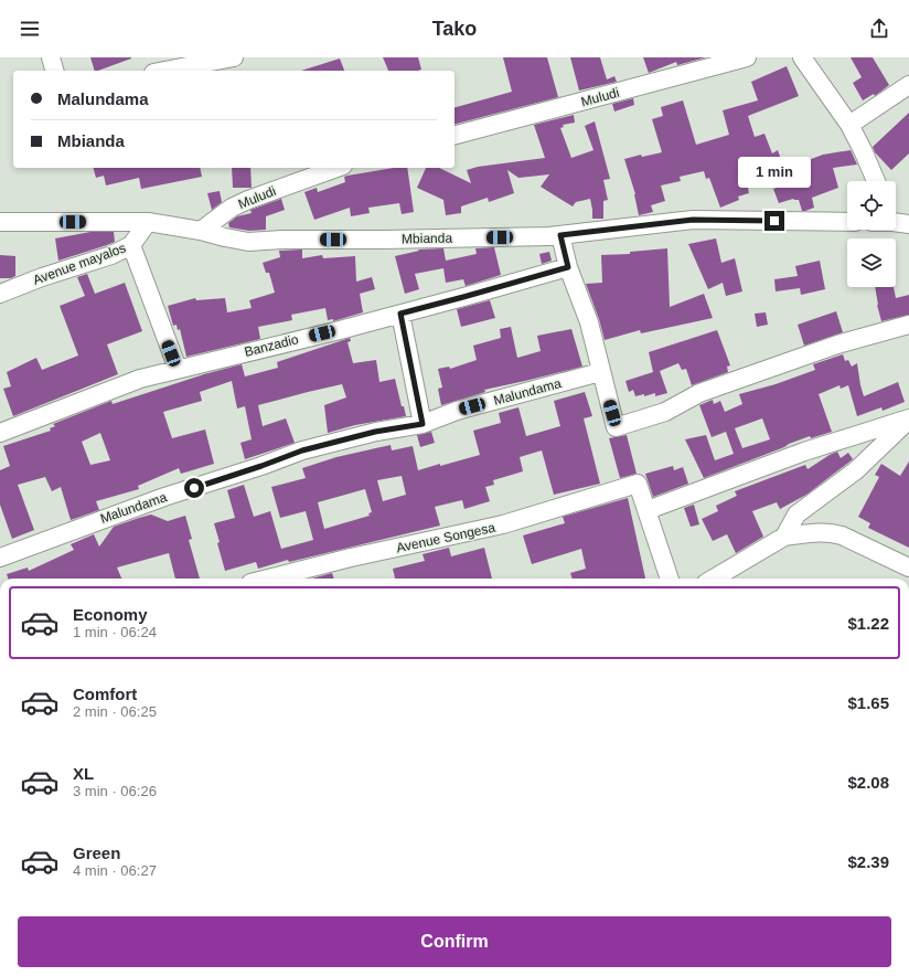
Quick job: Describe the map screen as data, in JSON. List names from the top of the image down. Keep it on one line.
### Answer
{"streets":{"street":["Muludi","Mbianda","Avenue mayalos","Banzadio","Malundama","Avenue Songesa"]},"crossings":[["Muludi","Mbianda"],["Mbianda","Avenue mayalos"]],"page":{"header":"Tako","banner":["Malundama","Mbianda"],"bubble":"1 min","list":[{"name":"Economy","note":"1 min · 06:24","value":"$1.22"},{"name":"Comfort","note":"2 min · 06:25","value":"$1.65"},{"name":"XL","note":"3 min · 06:26","value":"$2.08"},{"name":"Green","note":"4 min · 06:27","value":"$2.39"}],"buttons":"Confirm"}}
